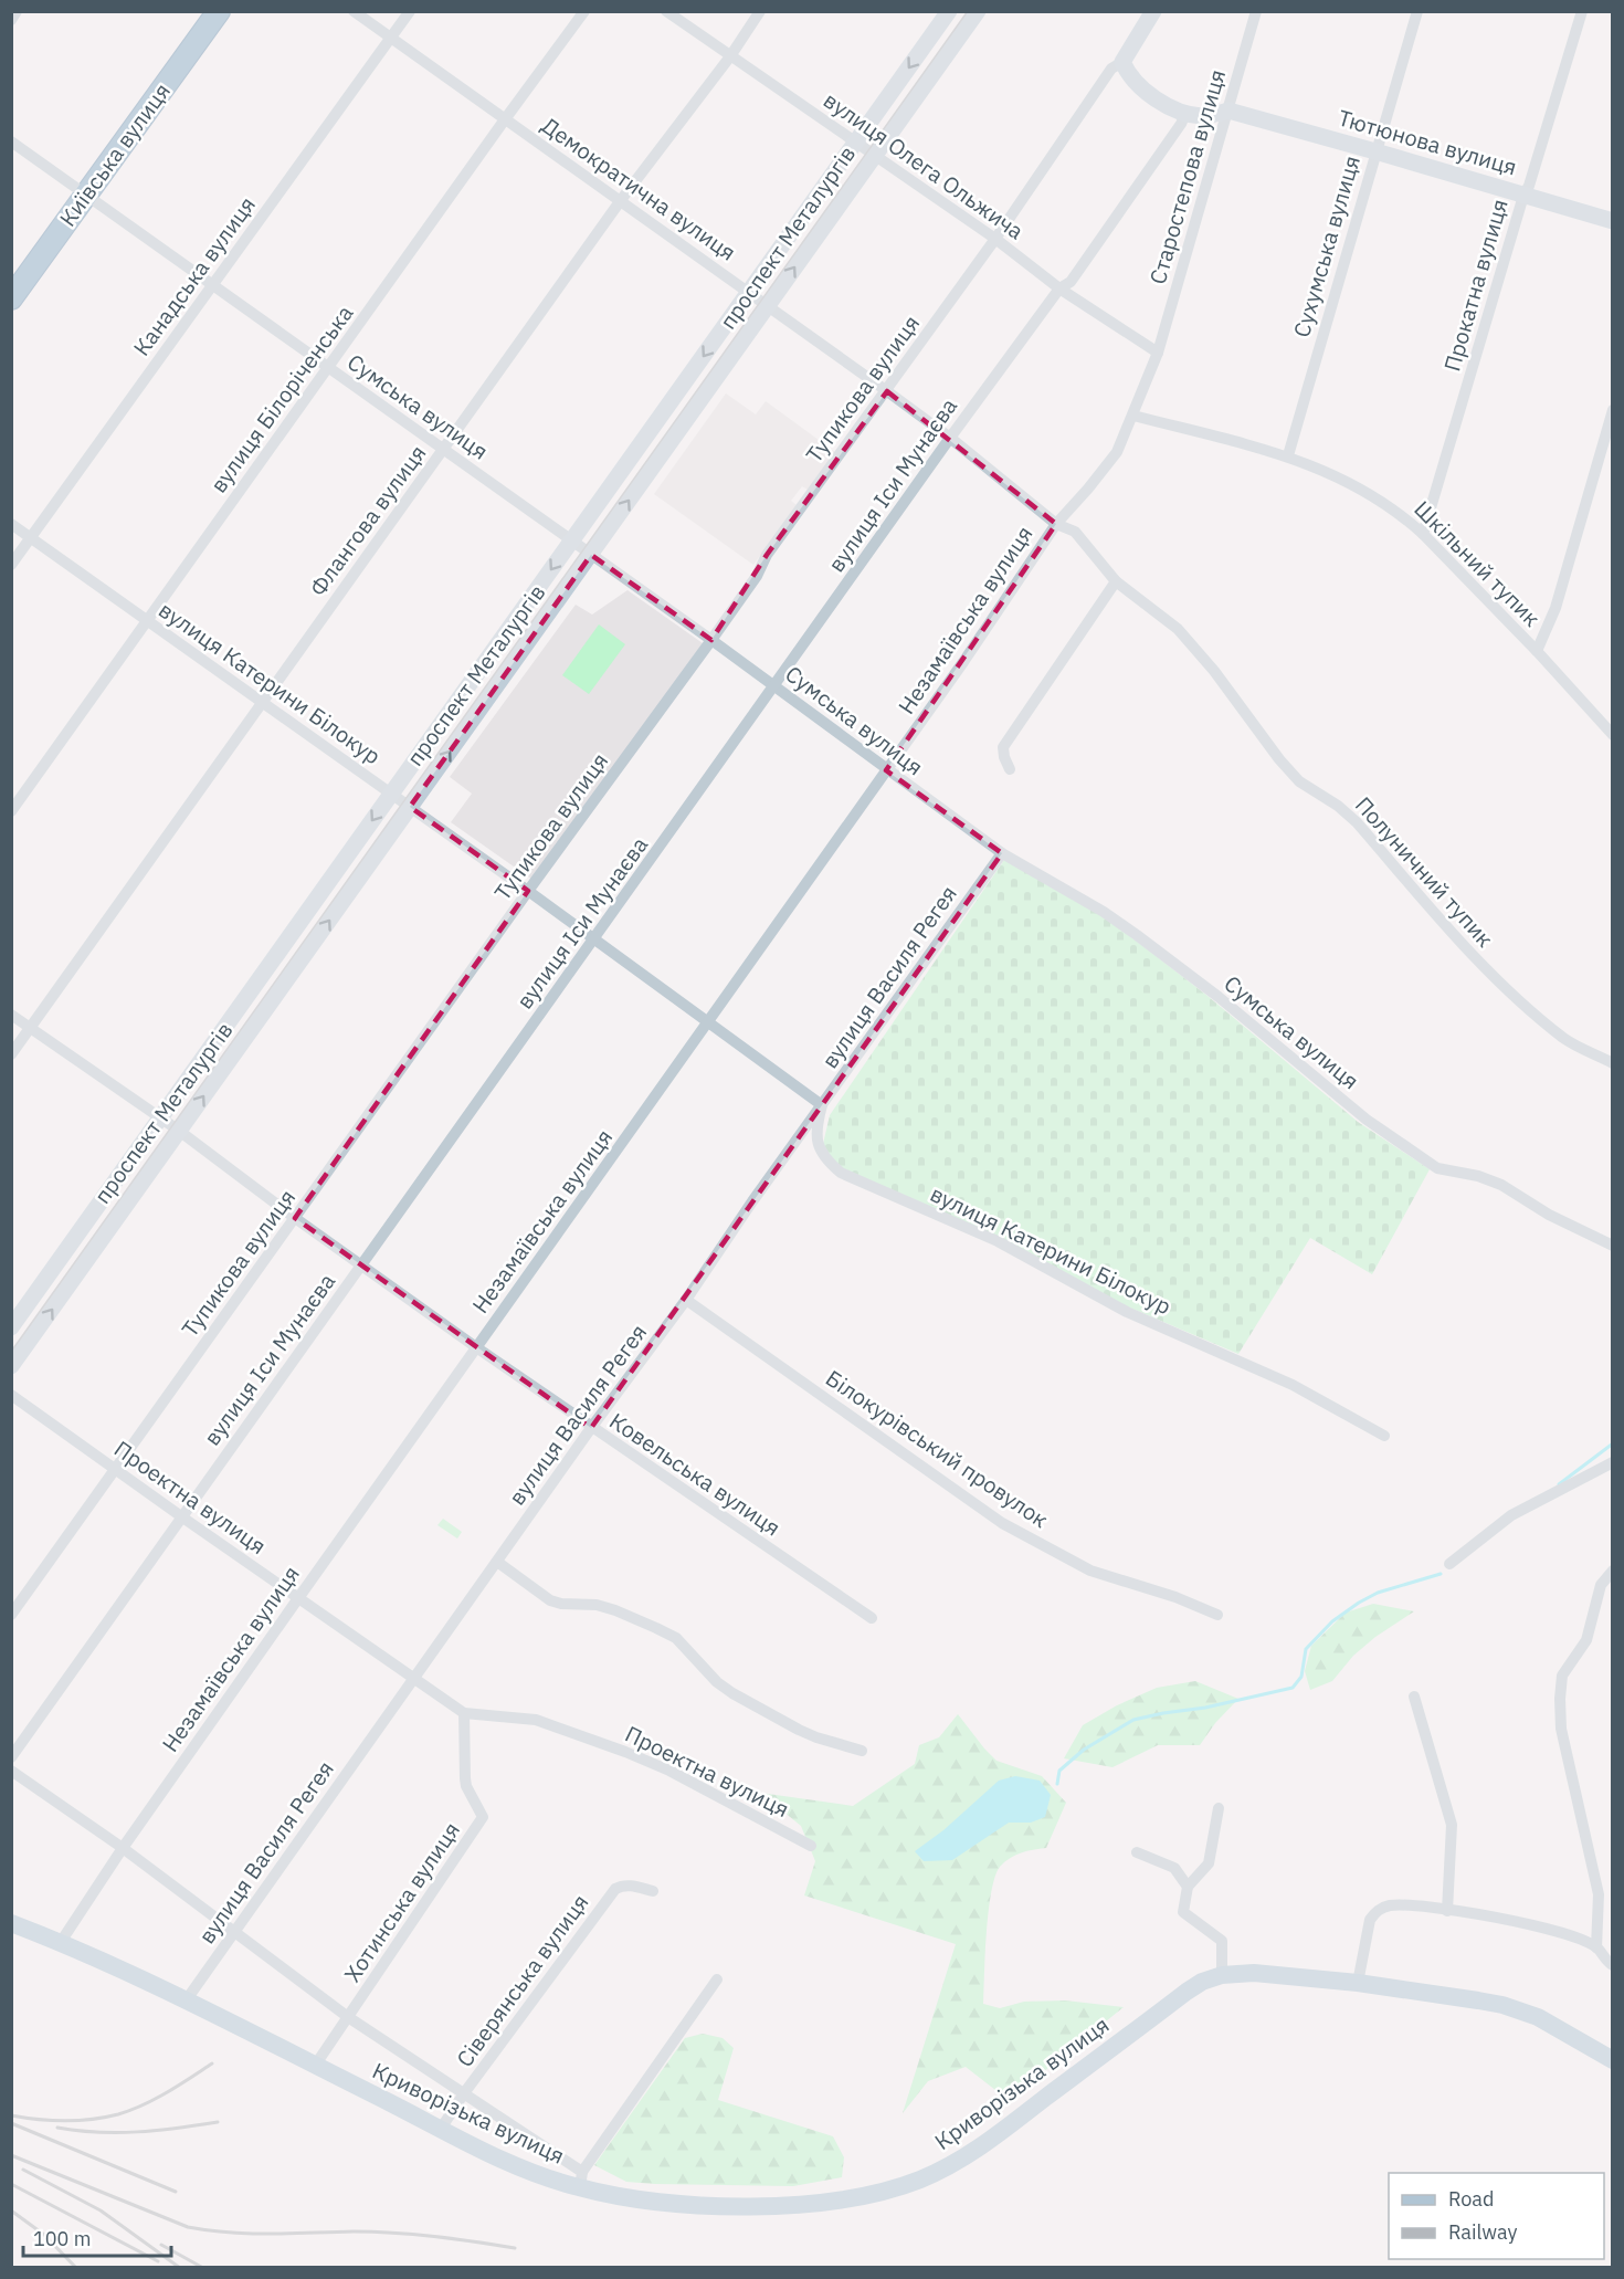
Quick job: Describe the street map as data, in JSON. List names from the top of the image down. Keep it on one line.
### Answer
{"streets":{"highway":["Київська вулиця"],"main road":["Тютюнова вулиця","проспект Металургів","Криворізька вулиця"],"street":["вулиця Олега Ольжича","Старостепова вулиця","Демократична вулиця","Сухумська вулиця","Канадська вулиця","Прокатна вулиця","Тупикова вулиця","вулиця Білоріченська","Сумська вулиця","вулиця Іси Мунаєва","Флангова вулиця","Шкільний тупик","Незамаївська вулиця","вулиця Катерини Білокур","Полуничний тупик","вулиця Василя Регея","Білокурівський провулок","Ковельська вулиця","Проектна вулиця","Хотинська вулиця","Сіверянська вулиця"]},"crossings":[["Тютюнова вулиця","Старостепова вулиця"],["Тютюнова вулиця","Сухумська вулиця"],["Тютюнова вулиця","Прокатна вулиця"],["Київська вулиця","Сумська вулиця"],["вулиця Олега Ольжича","Старостепова вулиця"],["вулиця Олега Ольжича","проспект Металургів"],["вулиця Олега Ольжича","Тупикова вулиця"],["вулиця Олега Ольжича","вулиця Іси Мунаєва"],["вулиця Олега Ольжича","Флангова вулиця"],["Старостепова вулиця","Шкільний тупик"],["Старостепова вулиця","Незамаївська вулиця"],["Демократична вулиця","проспект Металургів"],["Демократична вулиця","Канадська вулиця"],["Демократична вулиця","Тупикова вулиця"],["Демократична вулиця","вулиця Білоріченська"],["Демократична вулиця","вулиця Іси Мунаєва"],["Демократична вулиця","Флангова вулиця"],["Демократична вулиця","Незамаївська вулиця"],["Демократична вулиця","Полуничний тупик"],["проспект Металургів","Сумська вулиця"],["проспект Металургів","вулиця Катерини Білокур"],["проспект Металургів","Ковельська вулиця"],["Сухумська вулиця","Шкільний тупик"],["Канадська вулиця","Сумська вулиця"],["Канадська вулиця","вулиця Катерини Білокур"],["Прокатна вулиця","Шкільний тупик"],["Тупикова вулиця","Сумська вулиця"],["Тупикова вулиця","вулиця Катерини Білокур"],["Тупикова вулиця","Ковельська вулиця"],["Тупикова вулиця","Проектна вулиця"],["вулиця Білоріченська","Сумська вулиця"],["вулиця Білоріченська","вулиця Катерини Білокур"],["Сумська вулиця","вулиця Іси Мунаєва"],["Сумська вулиця","Флангова вулиця"],["Сумська вулиця","Незамаївська вулиця"],["Сумська вулиця","вулиця Василя Регея"],["вулиця Іси Мунаєва","вулиця Катерини Білокур"],["вулиця Іси Мунаєва","Ковельська вулиця"],["вулиця Іси Мунаєва","Проектна вулиця"],["Флангова вулиця","вулиця Катерини Білокур"],["Флангова вулиця","Ковельська вулиця"],["Шкільний тупик","Незамаївська вулиця"],["Незамаївська вулиця","вулиця Катерини Білокур"],["Незамаївська вулиця","Полуничний тупик"],["Незамаївська вулиця","Ковельська вулиця"],["Незамаївська вулиця","Проектна вулиця"],["Незамаївська вулиця","Криворізька вулиця"],["вулиця Катерини Білокур","вулиця Василя Регея"],["вулиця Василя Регея","Білокурівський провулок"],["вулиця Василя Регея","Ковельська вулиця"],["вулиця Василя Регея","Проектна вулиця"],["вулиця Василя Регея","Криворізька вулиця"],["Проектна вулиця","Хотинська вулиця"],["Хотинська вулиця","Криворізька вулиця"],["Сіверянська вулиця","Криворізька вулиця"]],"legend":["Road","Railway"],"scale_bar":"100 m"}
